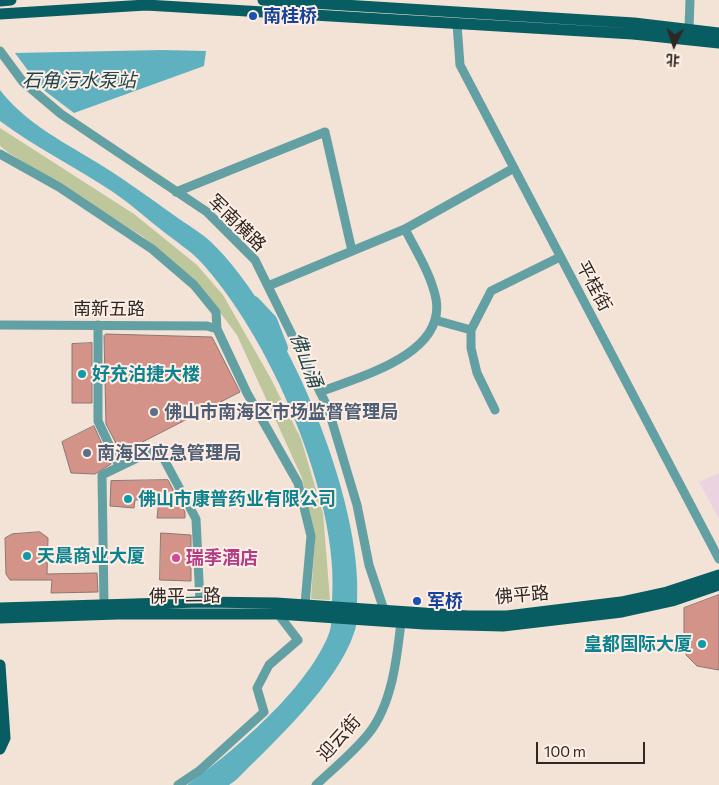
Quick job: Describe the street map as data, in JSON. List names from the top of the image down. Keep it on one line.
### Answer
{"streets":{"main road":["佛平路","佛平二路"],"street":["军南横路","平桂街","南新五路","迎云街"]},"crossings":[["军南横路","佛平路"],["佛平路","佛平二路"],["佛平路","迎云街"]],"water":["石角污水泵站","佛山涌"],"places":["南桂桥","好充泊捷大楼","佛山市南海区市场监督管理局","南海区应急管理局","佛山市康普药业有限公司","天晨商业大厦","瑞季酒店","军桥","皇都国际大厦"],"scale_bar":"100 m","north":"bottom"}
